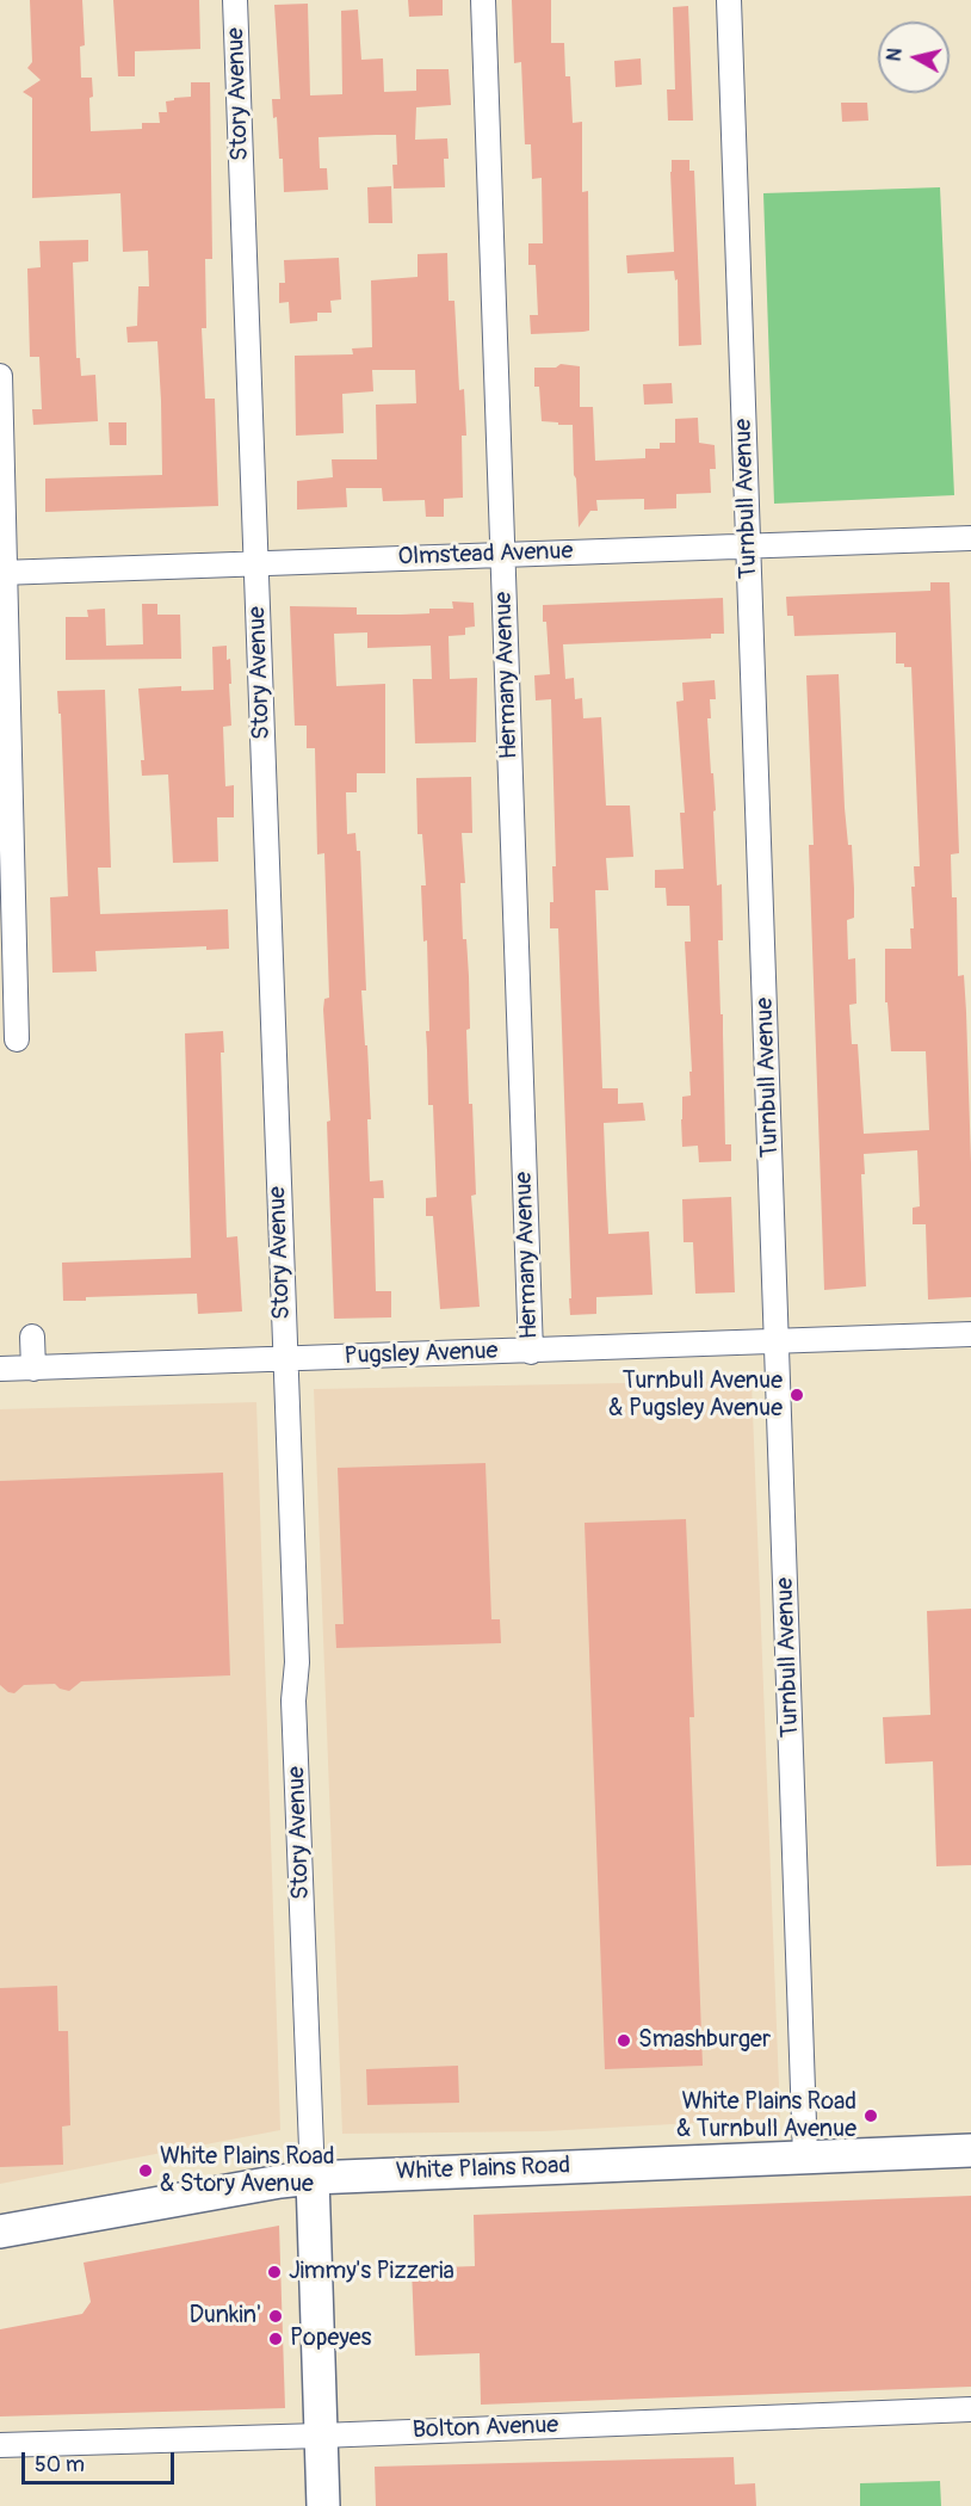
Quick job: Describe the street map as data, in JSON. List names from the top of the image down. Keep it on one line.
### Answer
{"streets":{"main road":["Story Avenue","White Plains Road"],"street":["Turnbull Avenue","Olmstead Avenue","Hermany Avenue","Pugsley Avenue","Bolton Avenue"]},"crossings":[["Story Avenue","Olmstead Avenue"],["Story Avenue","Pugsley Avenue"],["Story Avenue","White Plains Road"],["Story Avenue","Bolton Avenue"],["Turnbull Avenue","Olmstead Avenue"],["Turnbull Avenue","Pugsley Avenue"],["Turnbull Avenue","White Plains Road"],["Olmstead Avenue","Hermany Avenue"],["Hermany Avenue","Pugsley Avenue"]],"places":["Turnbull Avenue & Pugsley Avenue","Smashburger","White Plains Road & Turnbull Avenue","White Plains Road & Story Avenue","Jimmy's Pizzeria","Dunkin'","Popeyes"],"scale_bar":"50 m","north":"left"}
